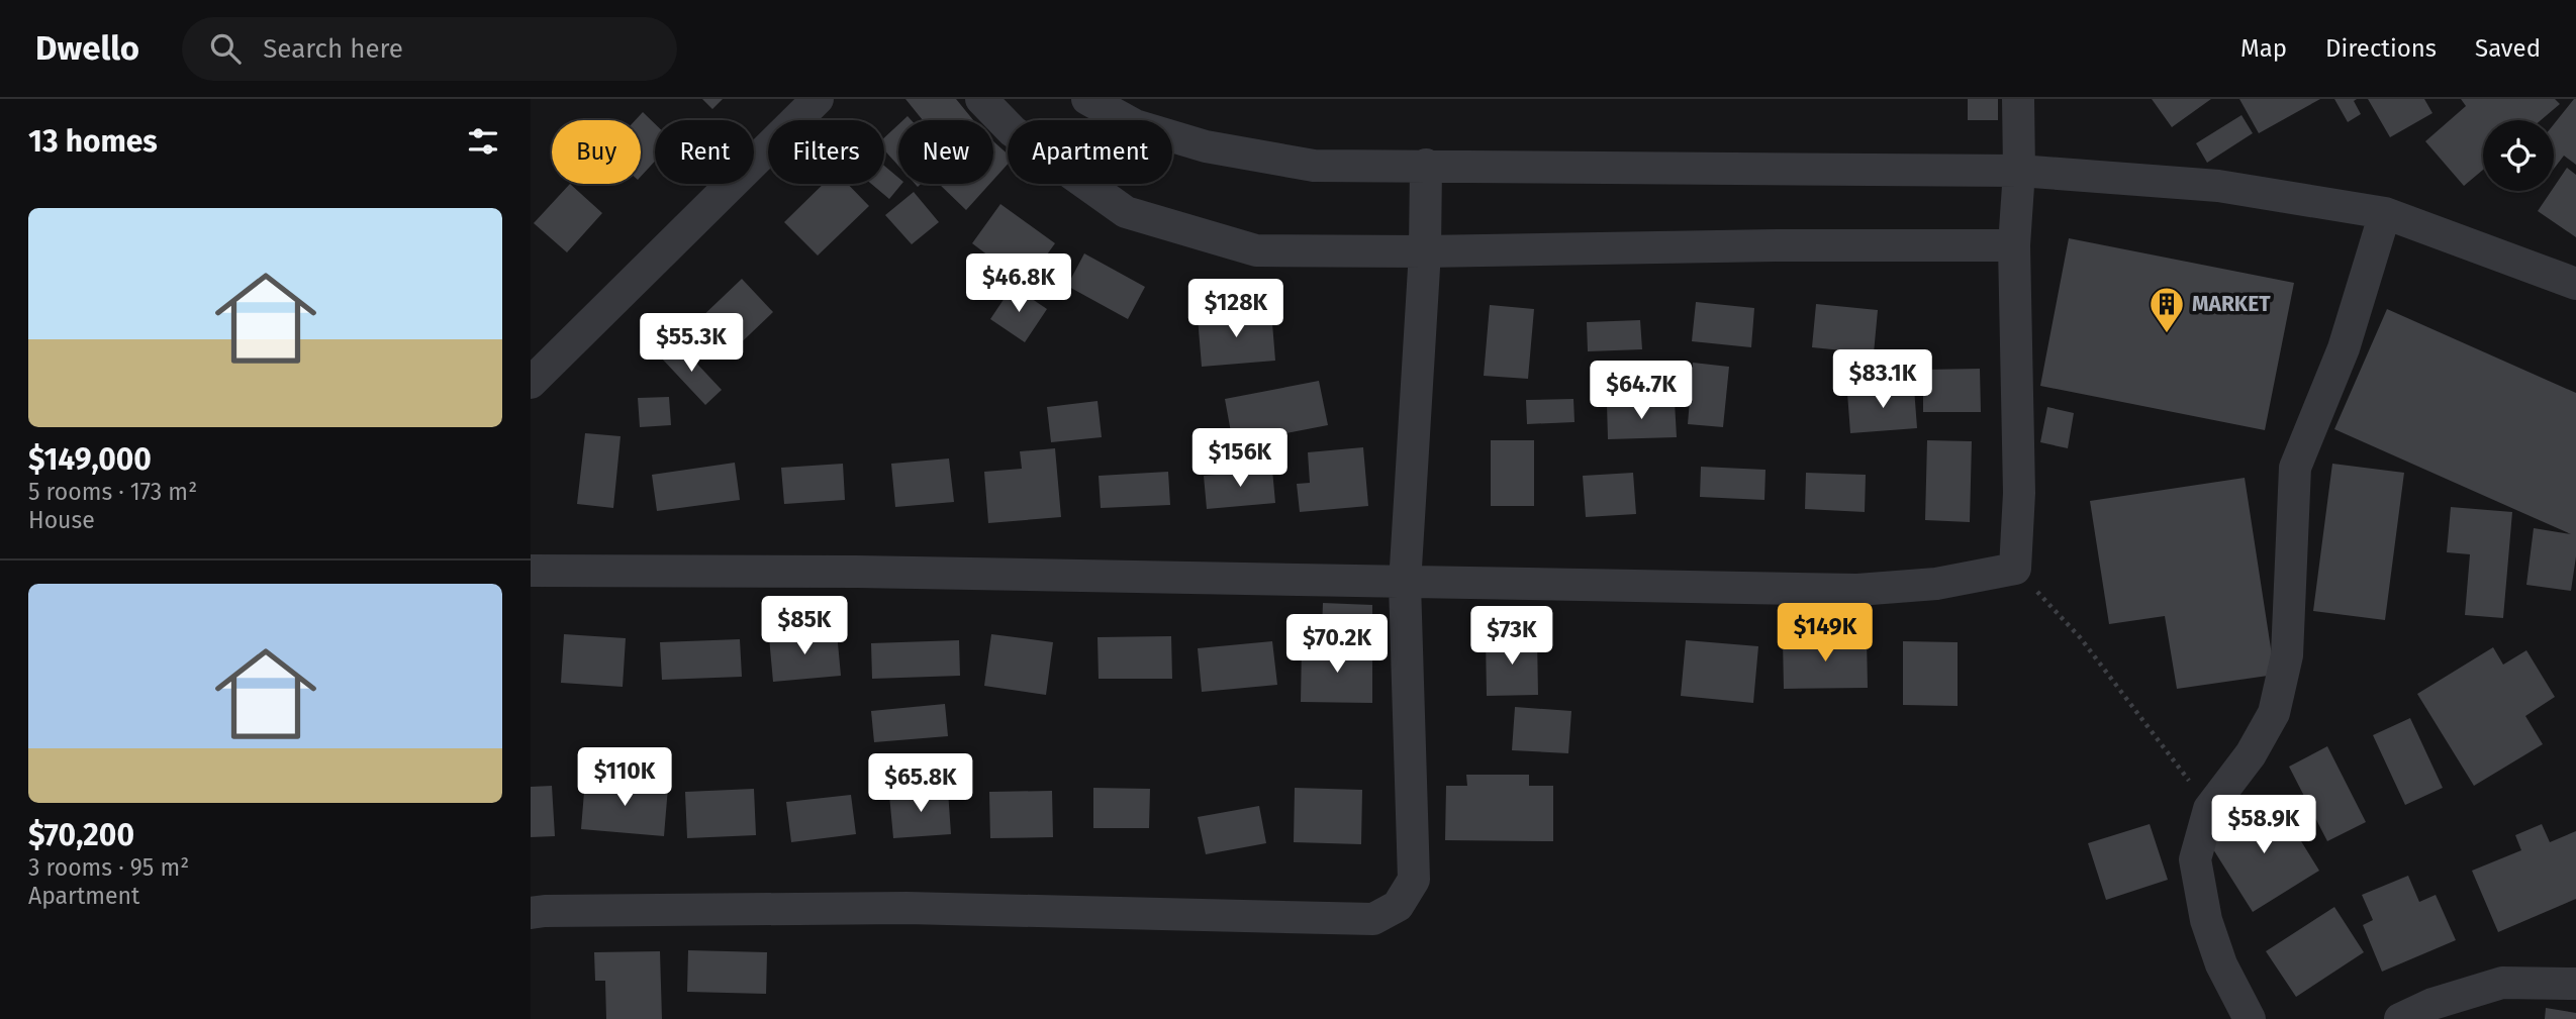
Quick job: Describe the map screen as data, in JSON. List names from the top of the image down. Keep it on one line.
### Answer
{"places":{"building":["MARKET"]},"page":{"header":"Dwello","search":"Search here","nav":["Map","Directions","Saved"],"heading":"13 homes","chip":["Buy","Rent","Filters","New","Apartment"],"list":[{"name":"$149,000","note":"5 rooms · 173 m² · House"},{"name":"$70,200","note":"3 rooms · 95 m² · Apartment"}],"price":["$46.8K","$128K","$55.3K","$83.1K","$64.7K","$156K","$85K","$149K","$73K","$70.2K","$110K","$65.8K","$58.9K"]}}
